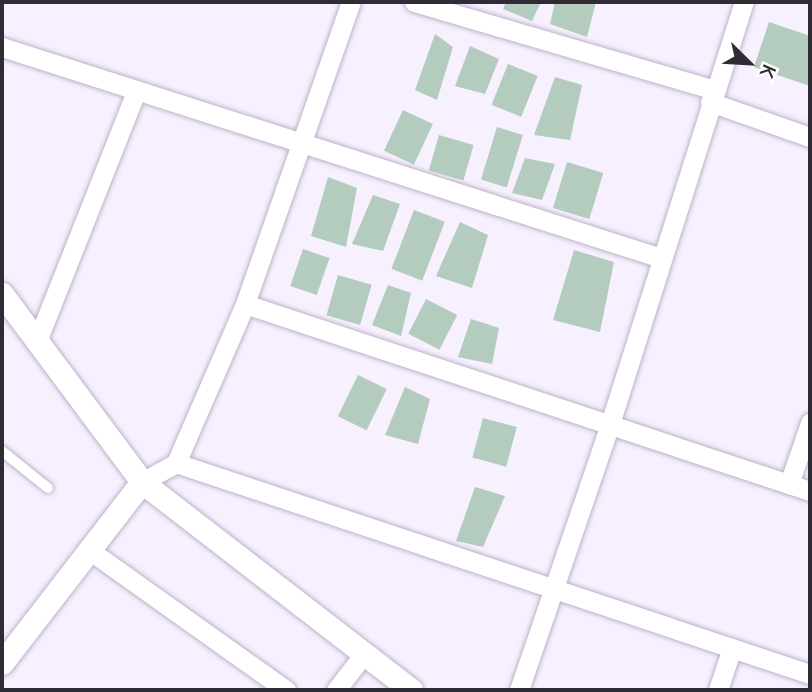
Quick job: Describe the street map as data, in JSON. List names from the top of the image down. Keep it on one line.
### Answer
{"north":"bottom right"}
